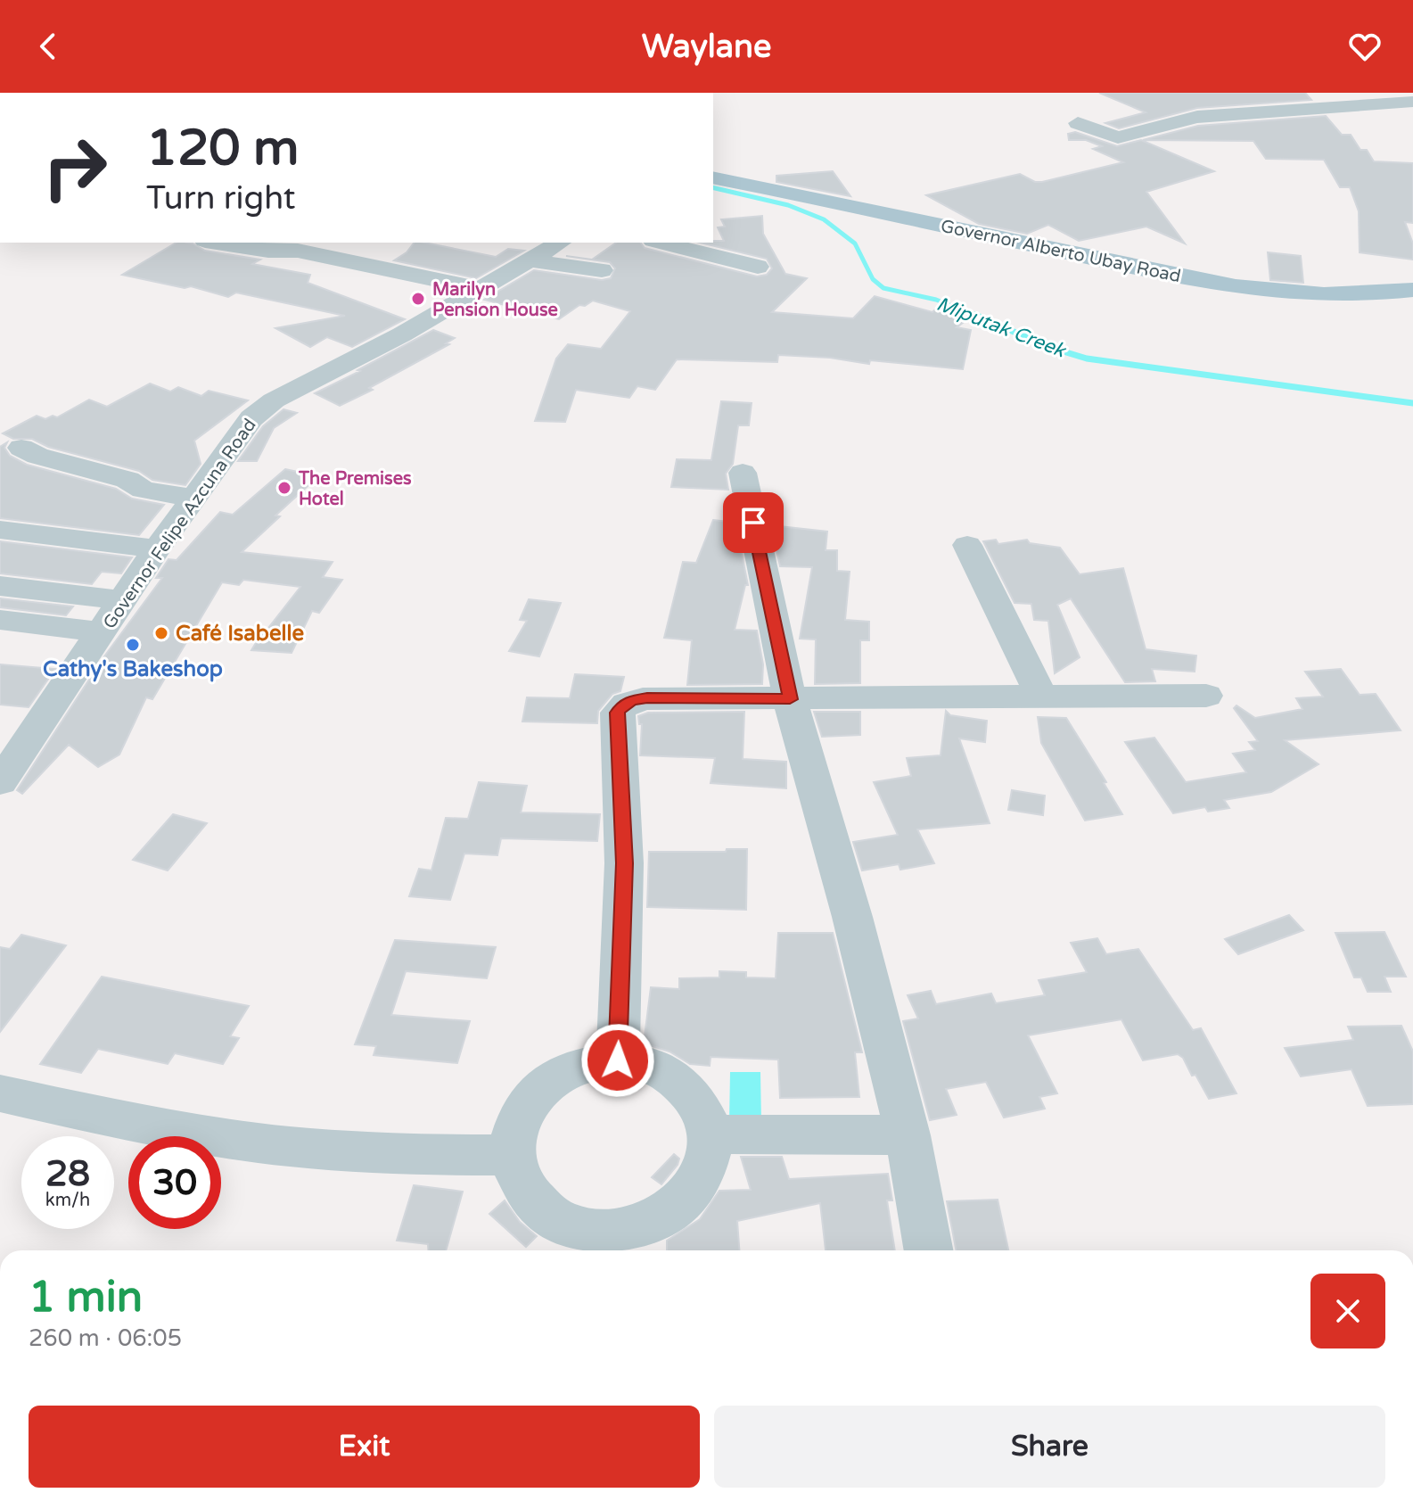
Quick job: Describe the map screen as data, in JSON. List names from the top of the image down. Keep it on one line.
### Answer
{"streets":{"main road":["Governor Alberto Ubay Road"],"street":["Governor Felipe Azcuna Road"]},"water":["Miputak Creek"],"places":["Marilyn Pension House","The Premises Hotel","Café Isabelle","Cathy's Bakeshop"],"page":{"header":"Waylane","turn":["120 m","Turn right"],"speed":"28 km/h","limit":"30","heading":["1 min","260 m · 06:05"],"buttons":["Exit","Share"]}}
